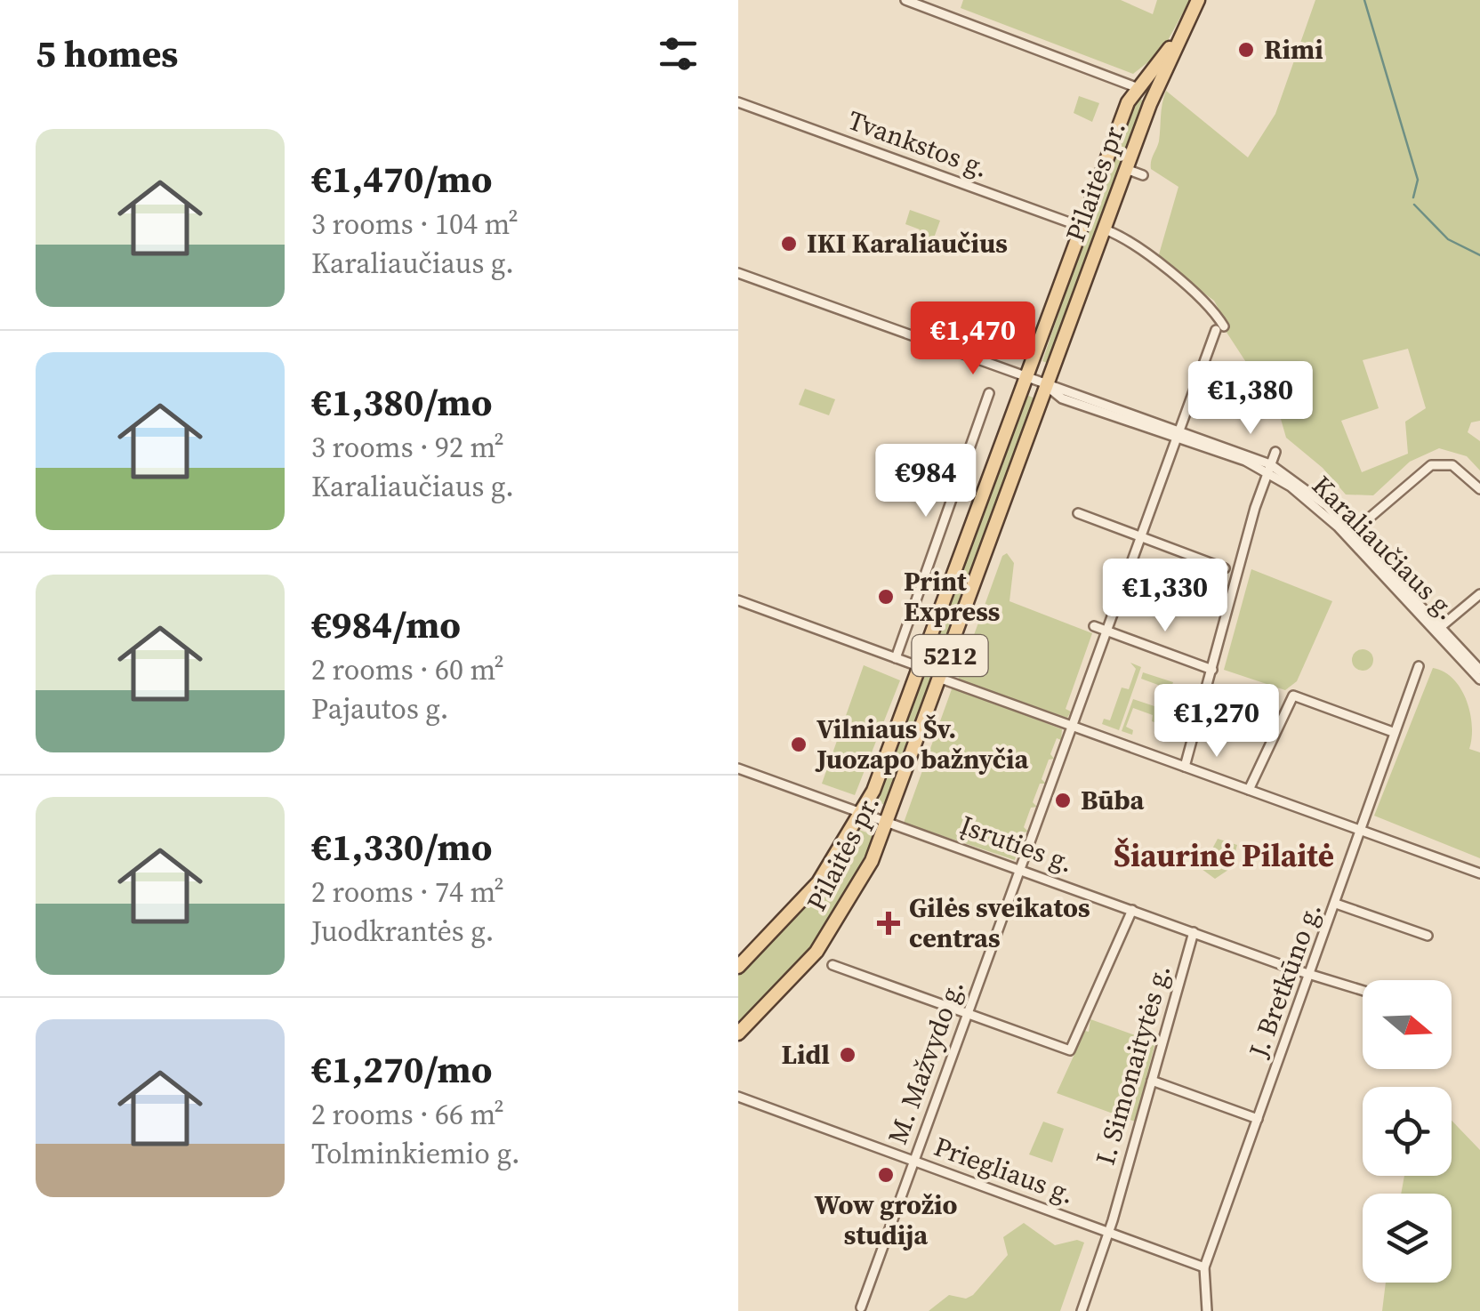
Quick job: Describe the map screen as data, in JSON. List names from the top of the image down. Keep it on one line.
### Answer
{"streets":{"main road":["Pilaitės pr.","5212"],"street":["Tvankstos g.","Karaliaučiaus g.","Įsruties g.","J. Bretkūno g.","M. Mažvydo g.","I. Simonaitytės g.","Priegliaus g."]},"crossings":[["Tvankstos g.","Pilaitės pr."],["Pilaitės pr.","Karaliaučiaus g."],["Pilaitės pr.","Įsruties g."],["Pilaitės pr.","M. Mažvydo g."],["Karaliaučiaus g.","M. Mažvydo g."],["Įsruties g.","J. Bretkūno g."],["Įsruties g.","M. Mažvydo g."],["Įsruties g.","I. Simonaitytės g."],["J. Bretkūno g.","Priegliaus g."],["M. Mažvydo g.","Priegliaus g."],["I. Simonaitytės g.","Priegliaus g."]],"districts":["Šiaurinė Pilaitė"],"places":{"other":["Rimi","IKI Karaliaučius","Print Express","Vilniaus Šv. Juozapo bažnyčia","Būba","Lidl","Wow grožio studija"],"health":["Gilės sveikatos centras"]},"north":"right","page":{"heading":"5 homes","list":[{"name":"€1,470/mo","note":"3 rooms · 104 m² · Karaliaučiaus g."},{"name":"€1,380/mo","note":"3 rooms · 92 m² · Karaliaučiaus g."},{"name":"€984/mo","note":"2 rooms · 60 m² · Pajautos g."},{"name":"€1,330/mo","note":"2 rooms · 74 m² · Juodkrantės g."},{"name":"€1,270/mo","note":"2 rooms · 66 m² · Tolminkiemio g."}],"price":["€1,470","€1,380","€984","€1,330","€1,270"]}}
